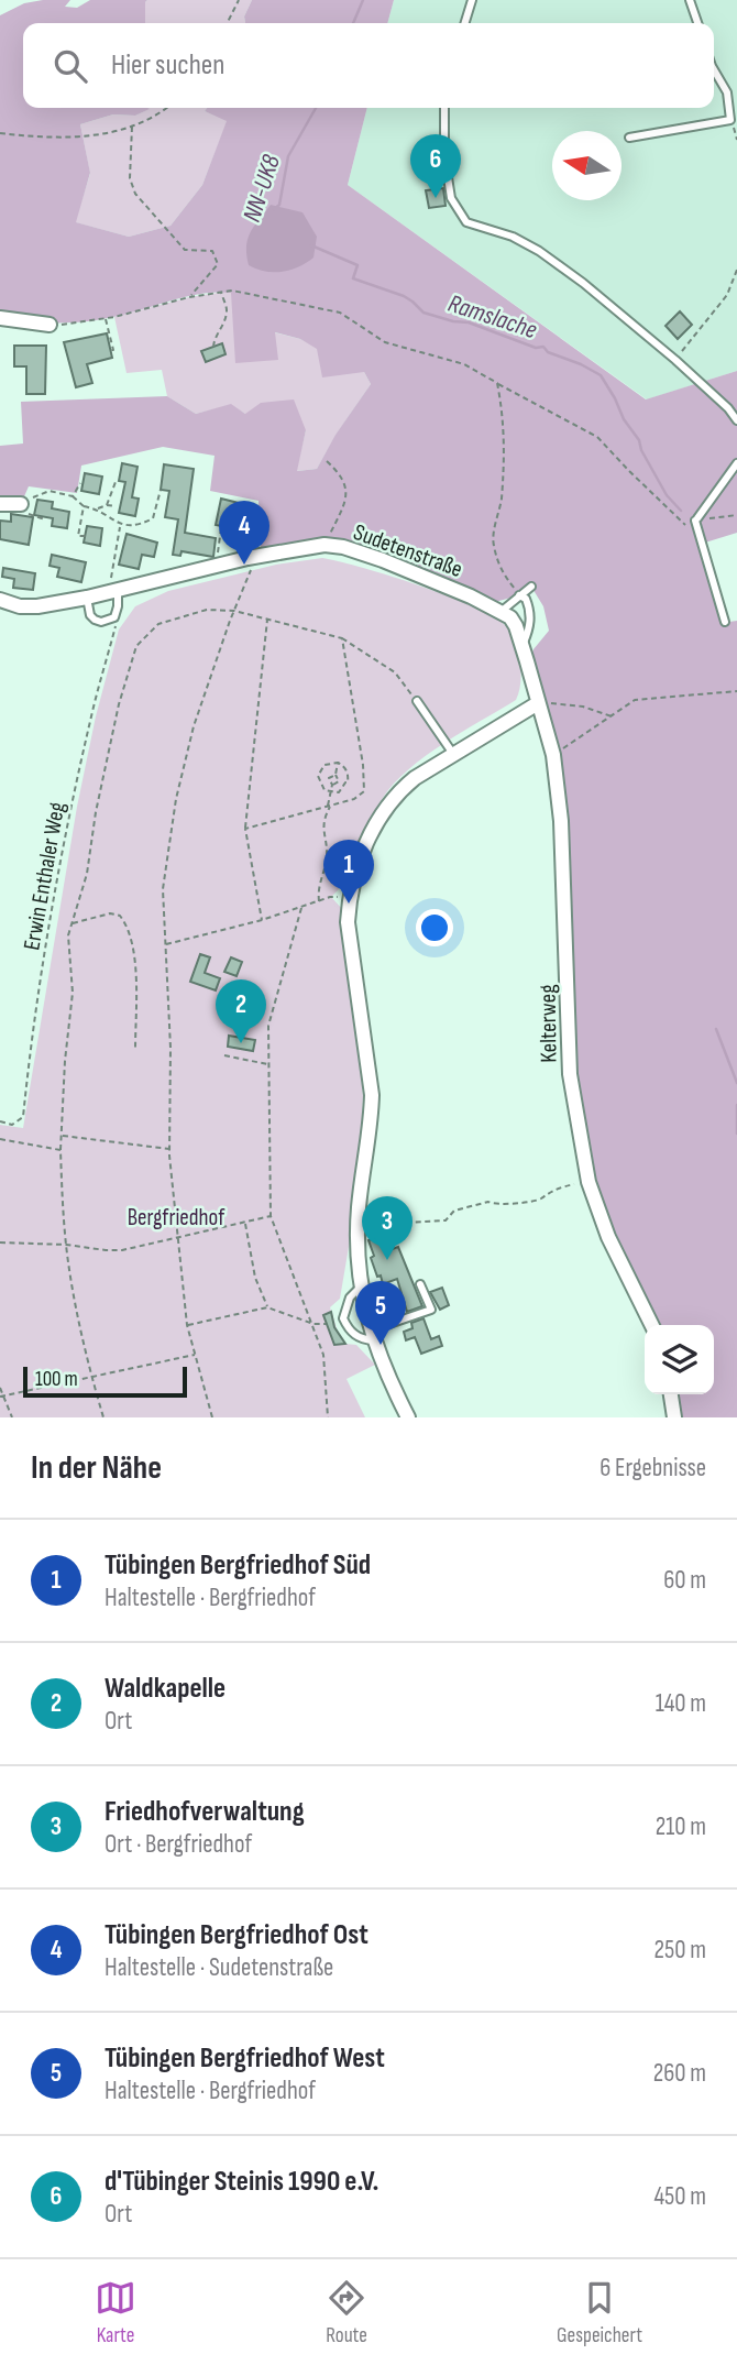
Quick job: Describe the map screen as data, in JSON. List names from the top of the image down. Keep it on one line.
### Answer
{"streets":{"street":["Sudetenstraße","Kelterweg"],"path":["Erwin Enthaler Weg"]},"crossings":[["Sudetenstraße","Erwin Enthaler Weg"]],"water":["NN-UK8","Ramslache"],"parks":["Bergfriedhof"],"scale_bar":"100 m","north":"left","page":{"search":"Hier suchen","pins":["6","4","1","2","3","5"],"scale":"100 m","heading":["In der Nähe","6 Ergebnisse"],"list":[{"mark":"1","name":"Tübingen Bergfriedhof Süd","note":"Haltestelle · Bergfriedhof","value":"60 m"},{"mark":"2","name":"Waldkapelle","note":"Ort","value":"140 m"},{"mark":"3","name":"Friedhofverwaltung","note":"Ort · Bergfriedhof","value":"210 m"},{"mark":"4","name":"Tübingen Bergfriedhof Ost","note":"Haltestelle · Sudetenstraße","value":"250 m"},{"mark":"5","name":"Tübingen Bergfriedhof West","note":"Haltestelle · Bergfriedhof","value":"260 m"},{"mark":"6","name":"d'Tübinger Steinis 1990 e.V.","note":"Ort","value":"450 m"}],"nav":["Karte","Route","Gespeichert"]}}
